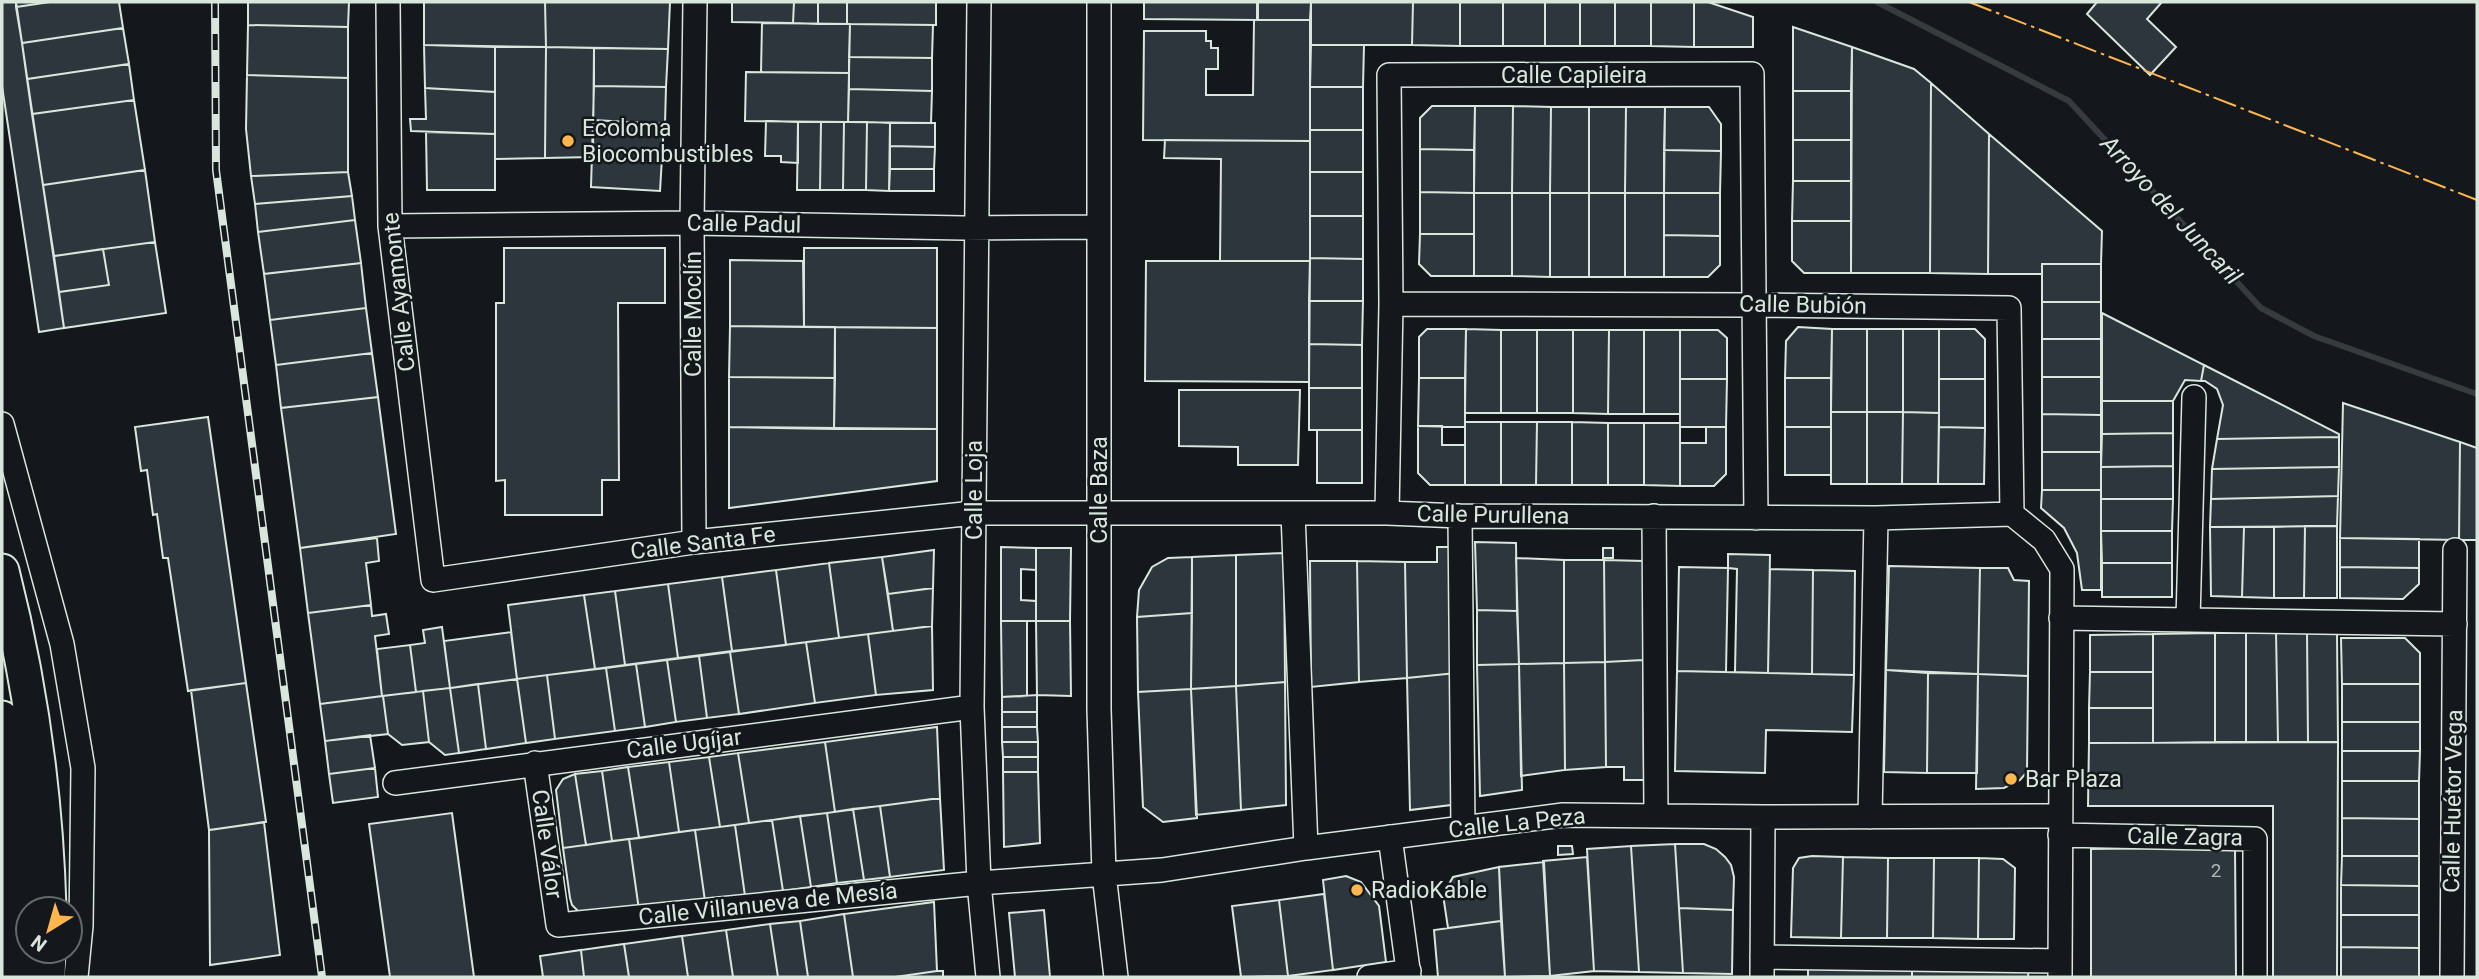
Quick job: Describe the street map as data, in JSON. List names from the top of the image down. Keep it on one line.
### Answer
{"streets":{"street":["Calle Capileira","Calle Padul","Calle Ayamonte","Calle Bubión","Calle Moclín","Calle Loja","Calle Baza","Calle Purullena","Calle Santa Fe","Calle Ugíjar","Calle Huétor Vega","Calle La Peza","Calle Zagra","Calle Válor","Calle Villanueva de Mesía"]},"crossings":[["Calle Capileira","Calle Bubión"],["Calle Capileira","Calle Purullena"],["Calle Padul","Calle Ayamonte"],["Calle Padul","Calle Moclín"],["Calle Padul","Calle Loja"],["Calle Padul","Calle Baza"],["Calle Ayamonte","Calle Santa Fe"],["Calle Bubión","Calle Purullena"],["Calle Moclín","Calle Santa Fe"],["Calle Loja","Calle Purullena"],["Calle Loja","Calle Santa Fe"],["Calle Loja","Calle Ugíjar"],["Calle Loja","Calle La Peza"],["Calle Loja","Calle Villanueva de Mesía"],["Calle Baza","Calle Purullena"],["Calle Baza","Calle La Peza"],["Calle Purullena","Calle Santa Fe"],["Calle Ugíjar","Calle Válor"],["Calle La Peza","Calle Zagra"],["Calle La Peza","Calle Villanueva de Mesía"],["Calle Válor","Calle Villanueva de Mesía"]],"water":["Arroyo del Juncaril"],"places":["Ecoloma Biocombustibles","Bar Plaza","RadioKable"],"house_numbers":["2"],"north":"bottom left"}
